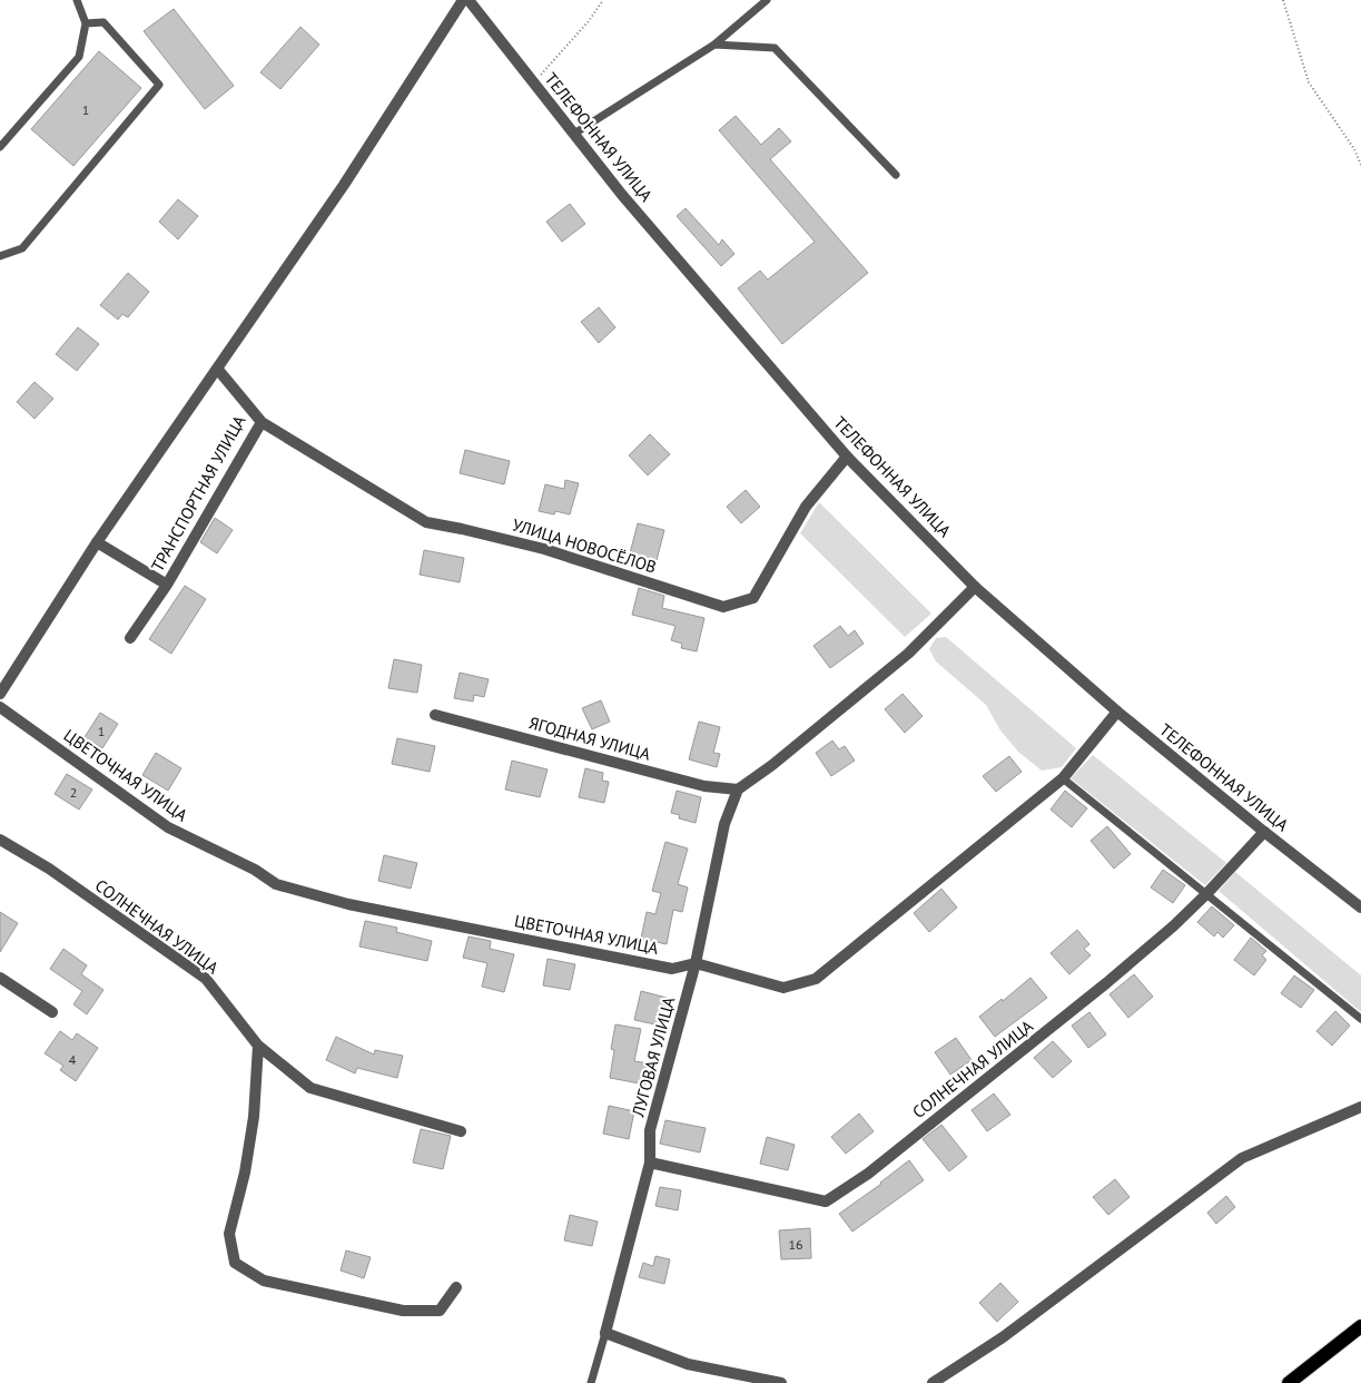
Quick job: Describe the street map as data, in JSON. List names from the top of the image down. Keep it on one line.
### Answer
{"streets":{"street":["ТЕЛЕФОННАЯ УЛИЦА","ТРАНСПОРТНАЯ УЛИЦА","УЛИЦА НОВОСЁЛОВ","ЯГОДНАЯ УЛИЦА","ЦВЕТОЧНАЯ УЛИЦА","СОЛНЕЧНАЯ УЛИЦА","ЛУГОВАЯ УЛИЦА"]},"crossings":[["ТЕЛЕФОННАЯ УЛИЦА","УЛИЦА НОВОСЁЛОВ"],["ТЕЛЕФОННАЯ УЛИЦА","ЦВЕТОЧНАЯ УЛИЦА"],["ТЕЛЕФОННАЯ УЛИЦА","СОЛНЕЧНАЯ УЛИЦА"],["ТРАНСПОРТНАЯ УЛИЦА","УЛИЦА НОВОСЁЛОВ"],["ЯГОДНАЯ УЛИЦА","ЛУГОВАЯ УЛИЦА"],["ЦВЕТОЧНАЯ УЛИЦА","ЛУГОВАЯ УЛИЦА"],["СОЛНЕЧНАЯ УЛИЦА","ЛУГОВАЯ УЛИЦА"]],"house_numbers":["1","1","2","4","16"]}
